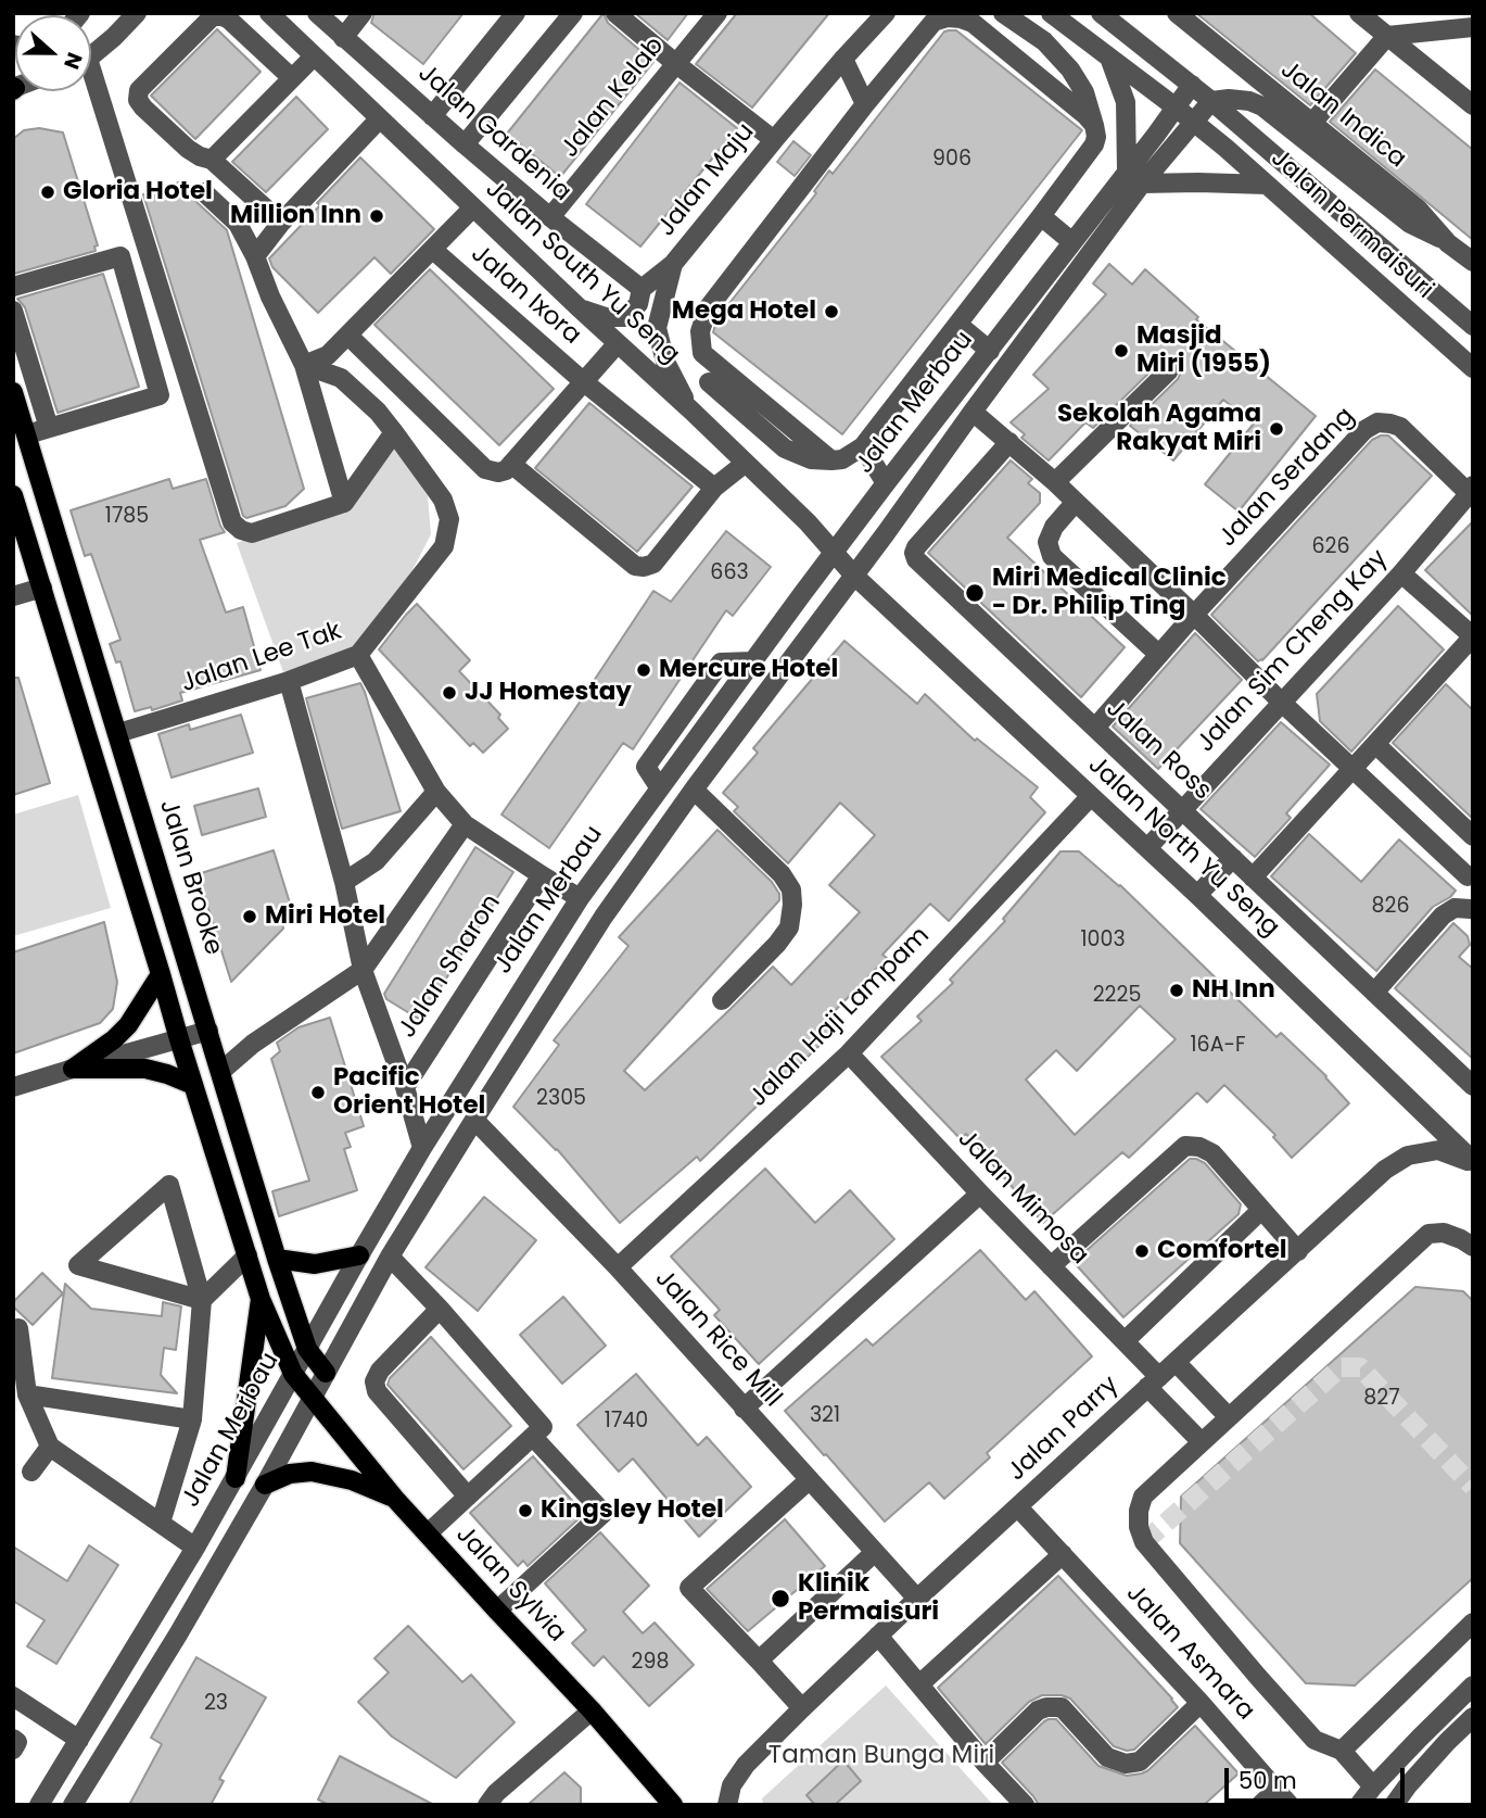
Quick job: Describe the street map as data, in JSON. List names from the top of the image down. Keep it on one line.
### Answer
{"streets":{"main road":["Jalan Brooke","Jalan Sylvia"],"street":["Jalan Kelab","Jalan Indica","Jalan Gardenia","Jalan Maju","Jalan Permaisuri","Jalan South Yu Seng","Jalan Ixora","Jalan Merbau","Jalan Serdang","Jalan Sim Cheng Kay","Jalan Lee Tak","Jalan Ross","Jalan North Yu Seng","Jalan Sharon","Jalan Haji Lampam","Jalan Mimosa","Jalan Rice Mill","Jalan Parry","Jalan Asmara"]},"crossings":[["Jalan Kelab","Jalan Gardenia"],["Jalan Maju","Jalan South Yu Seng"],["Jalan Permaisuri","Jalan Merbau"],["Jalan South Yu Seng","Jalan Ixora"],["Jalan South Yu Seng","Jalan Merbau"],["Jalan South Yu Seng","Jalan North Yu Seng"],["Jalan Ixora","Jalan Lee Tak"],["Jalan Merbau","Jalan North Yu Seng"],["Jalan Merbau","Jalan Brooke"],["Jalan Merbau","Jalan Rice Mill"],["Jalan Merbau","Jalan Sylvia"],["Jalan Serdang","Jalan Sim Cheng Kay"],["Jalan Serdang","Jalan Ross"],["Jalan Sim Cheng Kay","Jalan Ross"],["Jalan Sim Cheng Kay","Jalan North Yu Seng"],["Jalan Lee Tak","Jalan Brooke"],["Jalan North Yu Seng","Jalan Haji Lampam"],["Jalan North Yu Seng","Jalan Parry"],["Jalan Haji Lampam","Jalan Mimosa"],["Jalan Haji Lampam","Jalan Rice Mill"],["Jalan Mimosa","Jalan Parry"],["Jalan Rice Mill","Jalan Parry"],["Jalan Parry","Jalan Asmara"]],"parks":["Taman Bunga Miri"],"places":["Gloria Hotel","Million Inn","Mega Hotel","Masjid Miri (1955)","Sekolah Agama Rakyat Miri","Miri Medical Clinic - Dr. Philip Ting","Mercure Hotel","JJ Homestay","Miri Hotel","NH Inn","Pacific Orient Hotel","Comfortel","Kingsley Hotel","Klinik Permaisuri"],"house_numbers":["906","1785","626","663","826","1003","2225","16A-F","2305","827","321","1740","298","23"],"scale_bar":"50 m","north":"right"}
